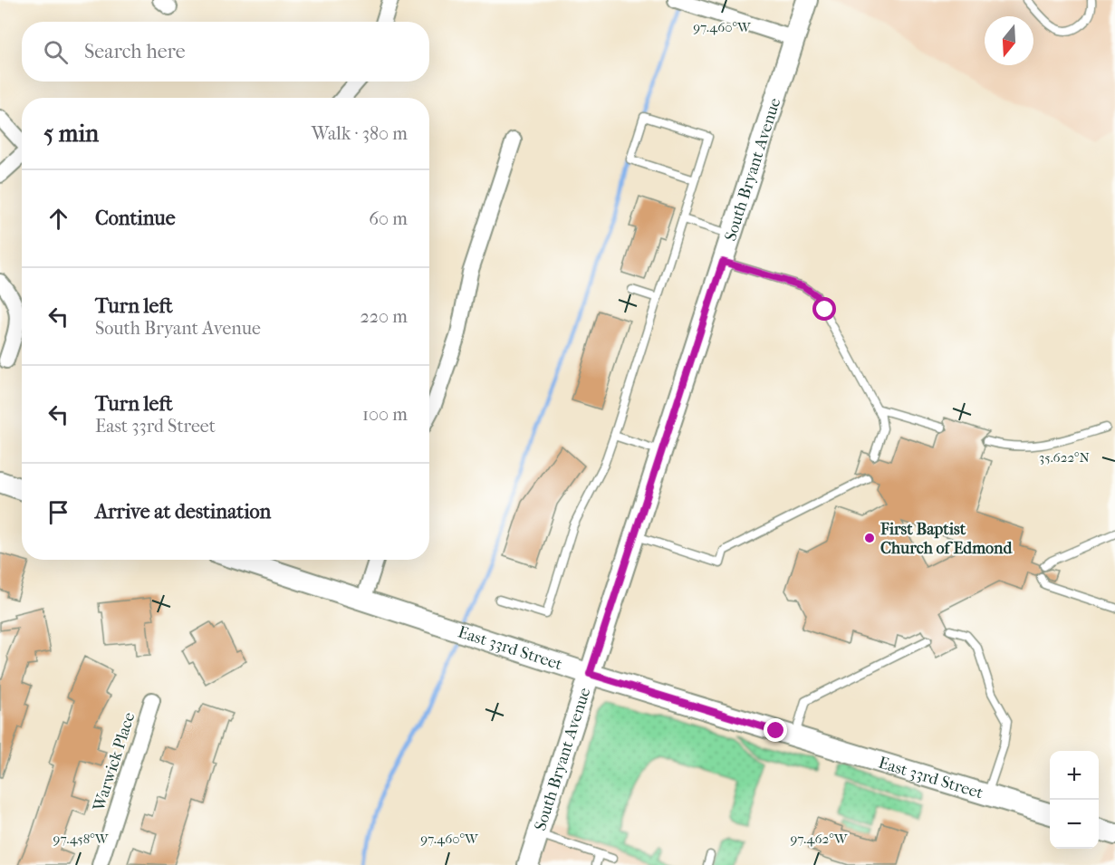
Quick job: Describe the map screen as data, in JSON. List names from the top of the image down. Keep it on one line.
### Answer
{"streets":{"street":["South Bryant Avenue","East 33rd Street","Warwick Place"]},"crossings":[["South Bryant Avenue","East 33rd Street"]],"places":["First Baptist Church of Edmond"],"north":"bottom","page":{"search":"Search here","heading":["5 min","Walk · 380 m"],"list":[["Continue","60 m"],["Turn left","South Bryant Avenue","220 m"],["Turn left","East 33rd Street","100 m"],"Arrive at destination"],"map_buttons":["+","−"]},"coordinates":["97.460°W","35.622°N","97.458°W","97.462°W"]}
